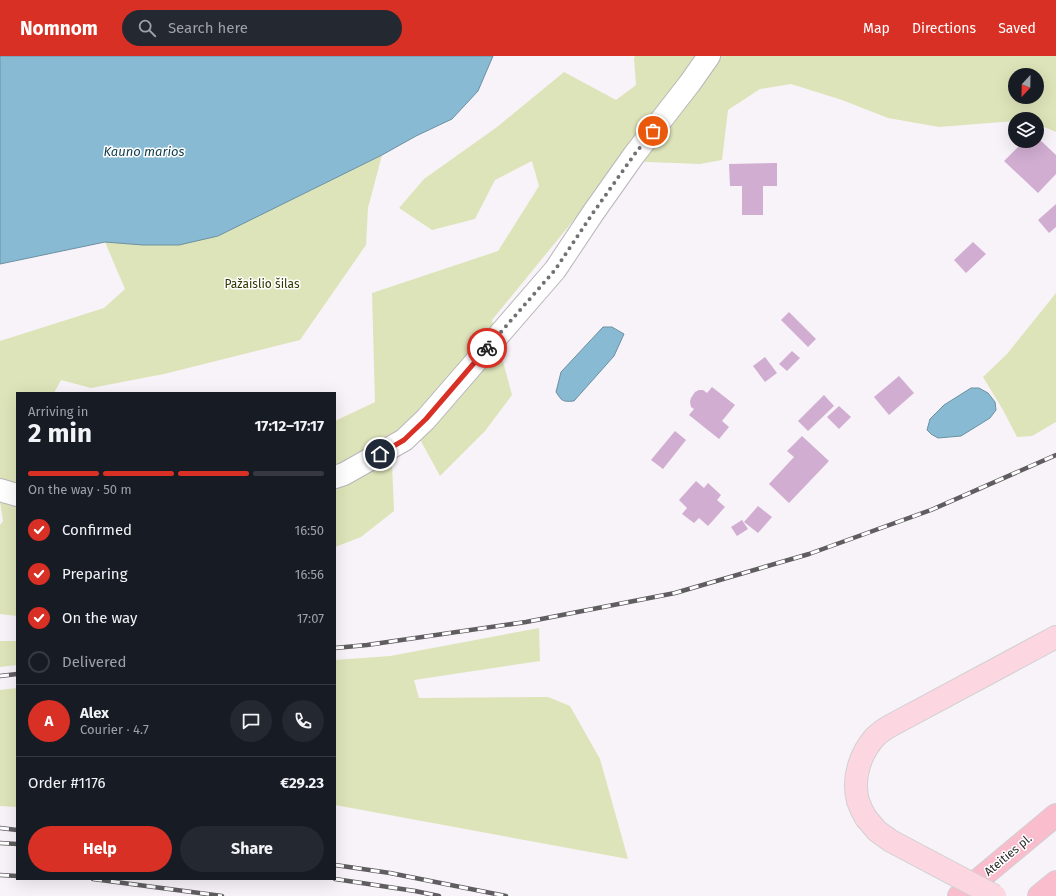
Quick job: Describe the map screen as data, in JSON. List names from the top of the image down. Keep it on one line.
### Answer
{"streets":{"highway":["Ateities pl."]},"water":["Kauno marios"],"parks":["Pažaislio šilas"],"north":"bottom","page":{"header":"Nomnom","search":"Search here","nav":["Map","Directions","Saved"],"heading":["2 min","Arriving in","17:12–17:17"],"panel":["Alex","Courier · 4.7","Order #1176","€29.23"],"bar":"On the way · 50 m","list":[["Confirmed","16:50"],["Preparing","16:56"],["On the way","17:07"],"Delivered"],"round":"A","buttons":["Help","Share"]}}
